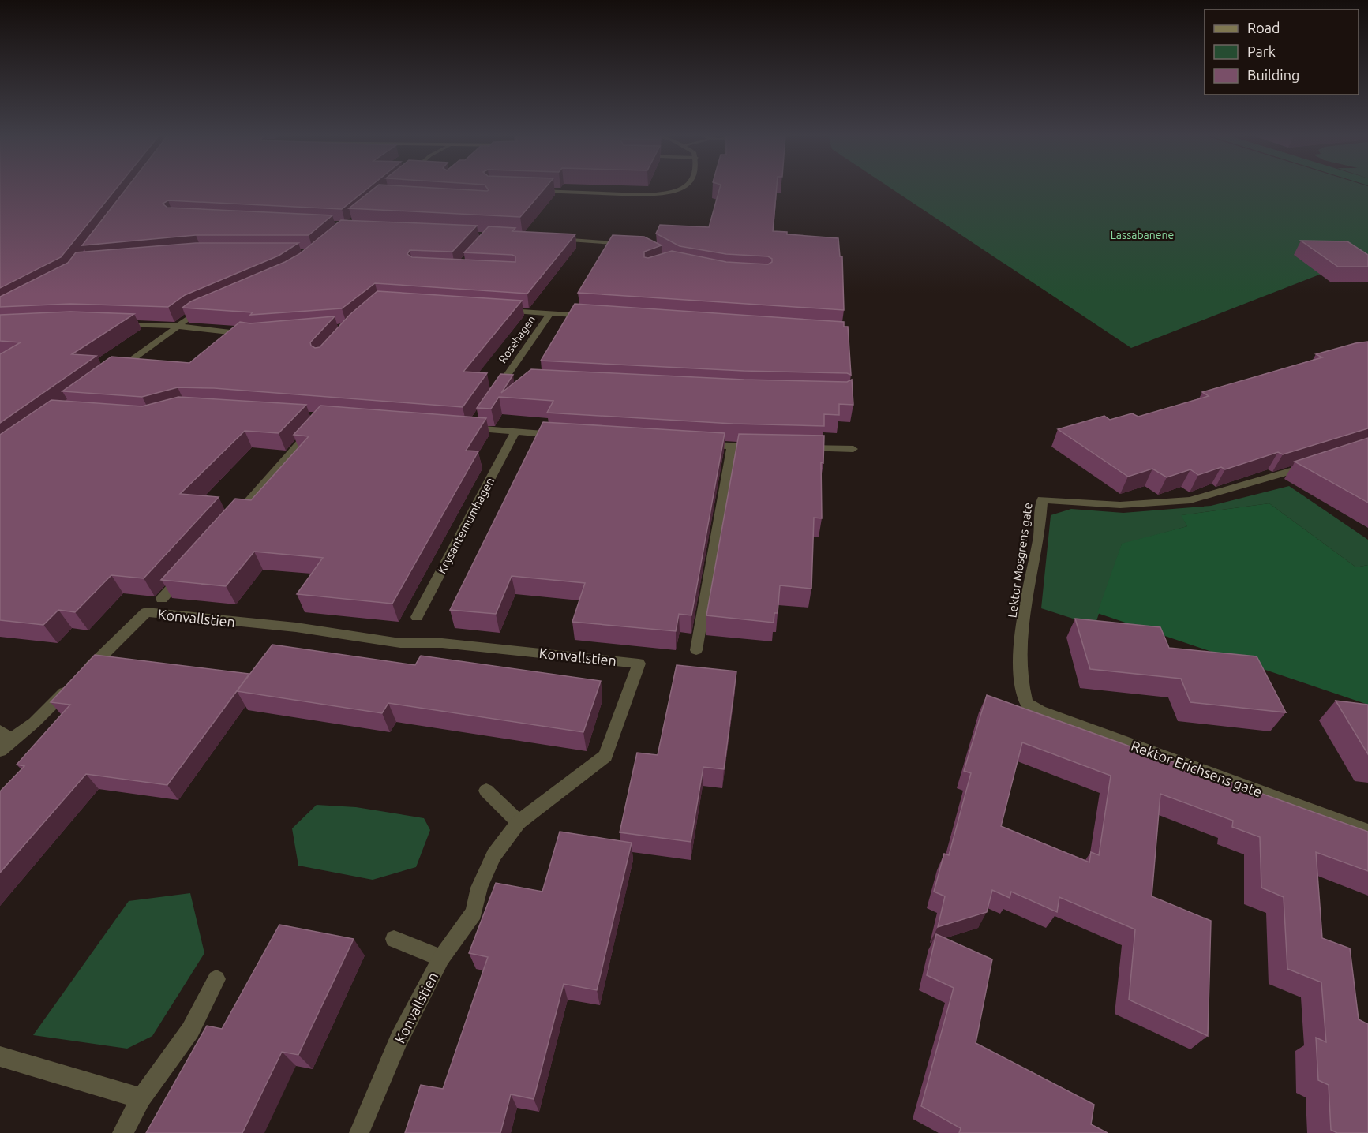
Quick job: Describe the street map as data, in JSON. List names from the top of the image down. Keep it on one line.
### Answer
{"streets":{"street":["Rosehagen","Krysantemumhagen","Lektor Mosgrens gate","Konvallstien","Rektor Erichsens gate"]},"crossings":[["Lektor Mosgrens gate","Rektor Erichsens gate"]],"parks":["Lassabanene"],"legend":["Road","Park","Building"]}
